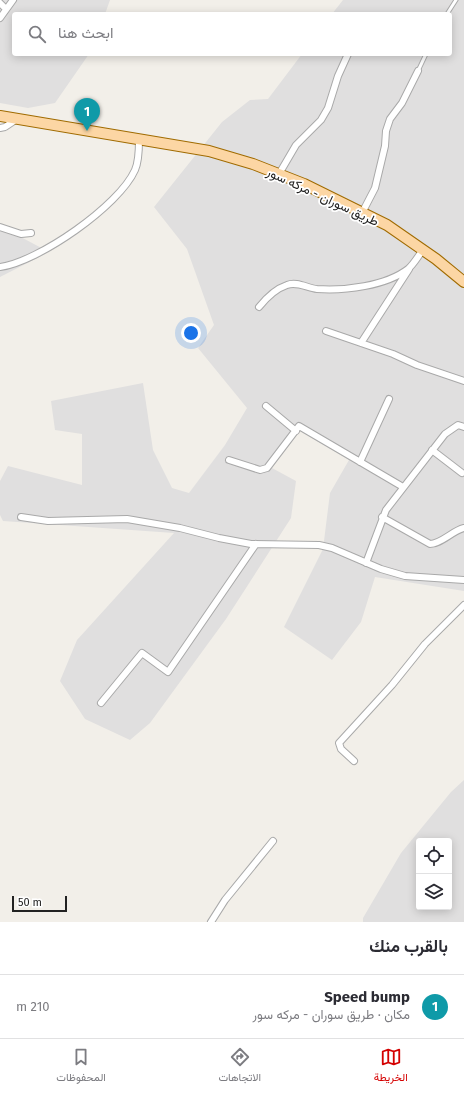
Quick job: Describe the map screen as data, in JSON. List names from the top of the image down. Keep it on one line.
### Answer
{"streets":{"main road":["طريق سوران - مركه سور"]},"scale_bar":"50 m","page":{"search":"ابحث هنا","pins":"1","scale":"50 m","heading":"بالقرب منك","list":[{"mark":"1","name":"Speed bump","note":"مكان · طريق سوران - مركه سور","value":"210 m"}],"nav":["الخريطة","الاتجاهات","المحفوظات"]}}
